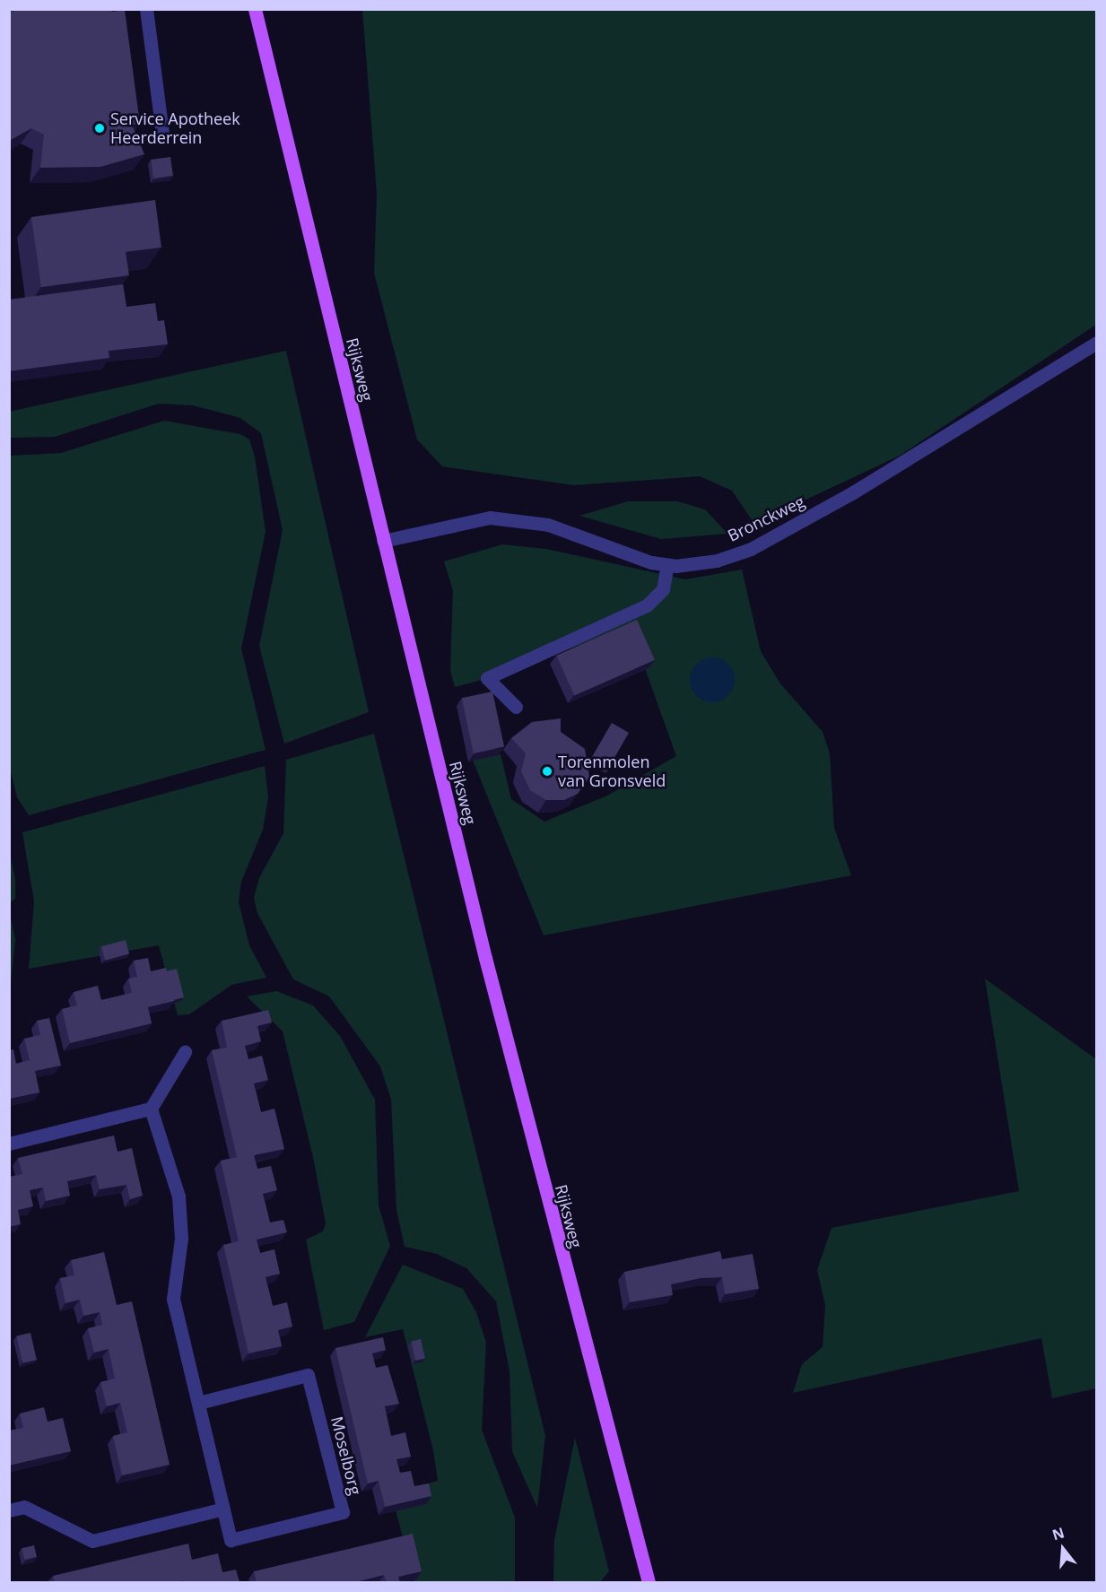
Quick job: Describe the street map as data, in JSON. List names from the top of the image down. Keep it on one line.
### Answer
{"streets":{"main road":["Rijksweg"],"street":["Bronckweg","Moselborg"]},"crossings":[["Rijksweg","Bronckweg"]],"places":["Service Apotheek Heerderrein","Torenmolen van Gronsveld"],"north":"top"}
